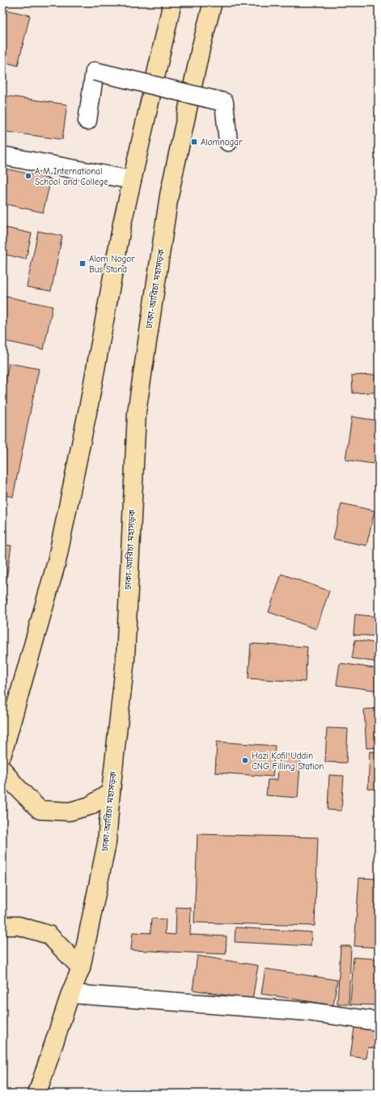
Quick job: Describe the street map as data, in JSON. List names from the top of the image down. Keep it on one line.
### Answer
{"streets":{"highway":["ঢাকা-আরিচা মহাসড়ক"]},"places":{"transit":["Alomnagar","Alom Nogor Bus Stand"],"other":["A M International School and College","Hazi Kofil Uddin CNG Filling Station"]}}
